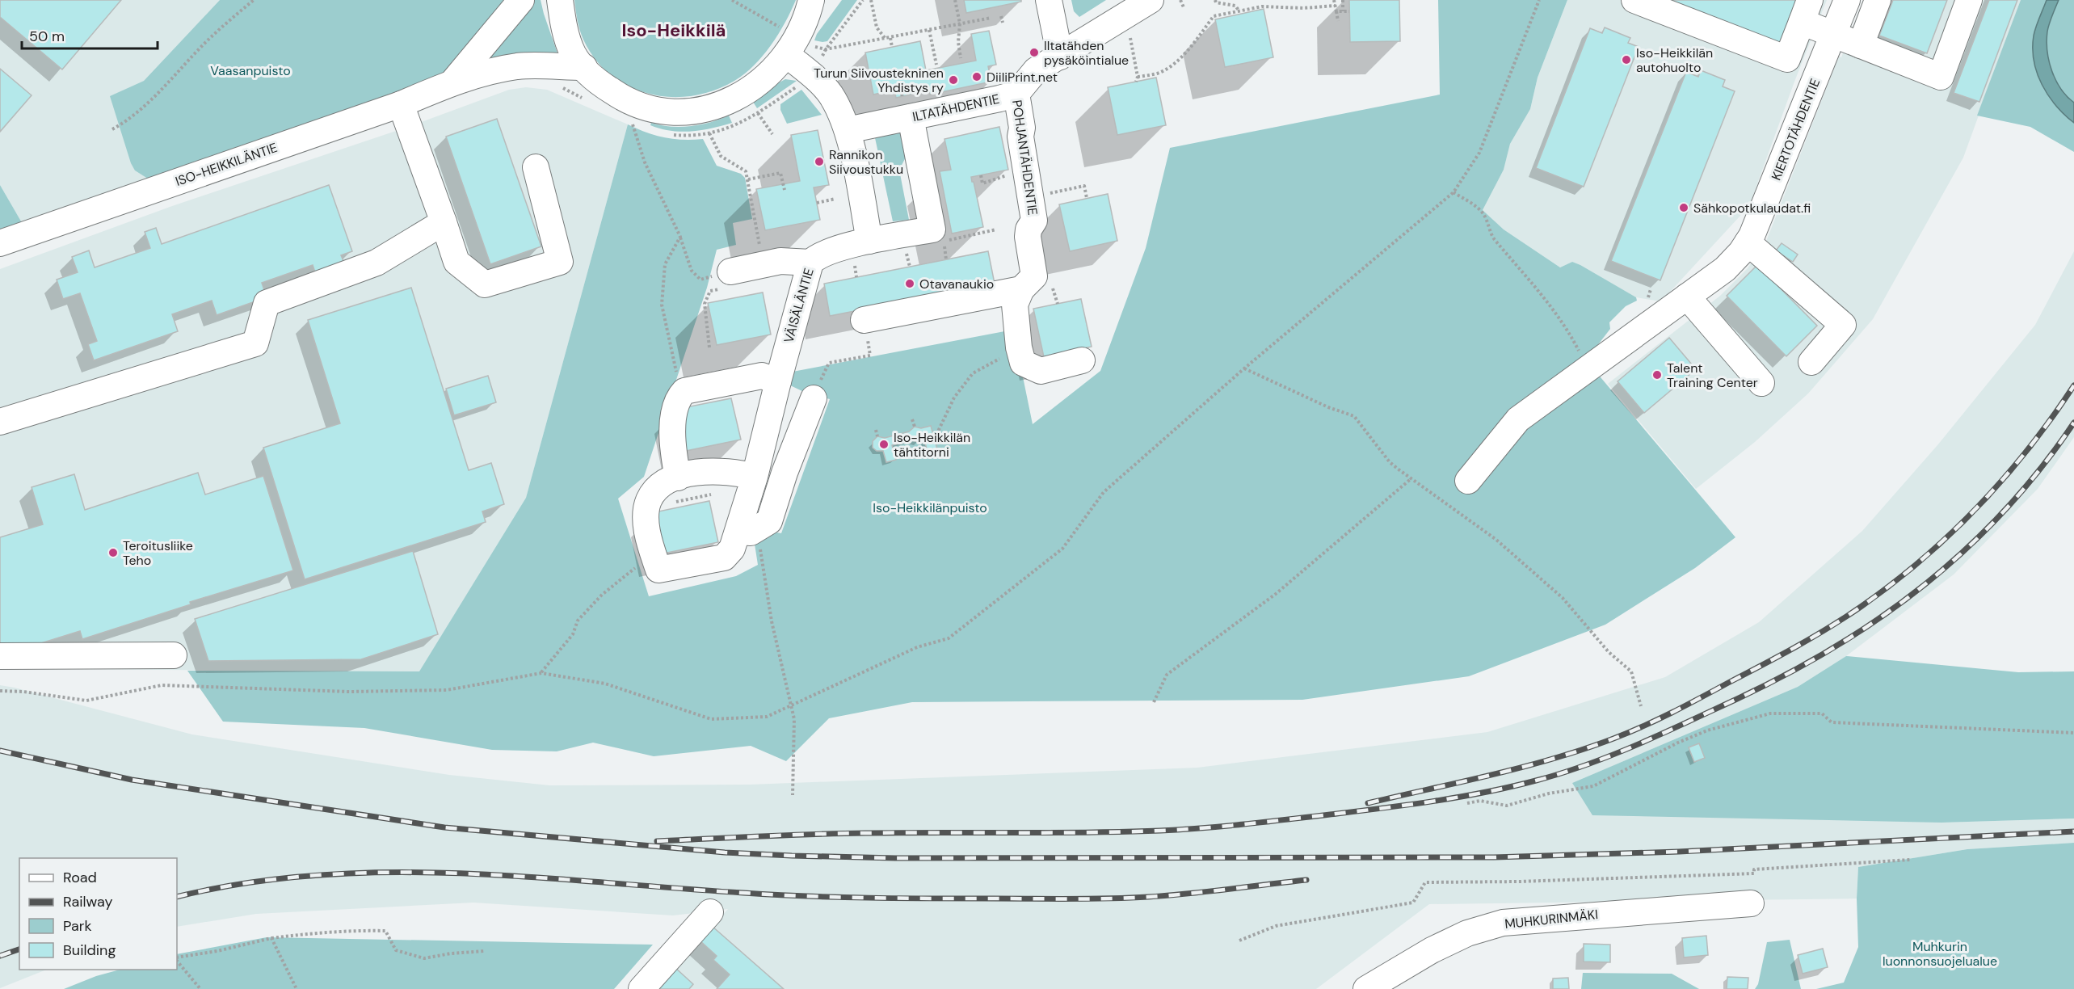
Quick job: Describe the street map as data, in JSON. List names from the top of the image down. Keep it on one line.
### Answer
{"streets":{"street":["ILTATÄHDENTIE","KIERTOTÄHDENTIE","POHJANTÄHDENTIE","ISO-HEIKKILÄNTIE","VÄISÄLÄNTIE","MUHKURINMÄKI"]},"crossings":[["ILTATÄHDENTIE","POHJANTÄHDENTIE"]],"districts":["Iso-Heikkilä"],"parks":["Vaasanpuisto","Iso-Heikkilänpuisto","Muhkurin luonnonsuojelualue"],"places":["Iltatähden pysäköintialue","Iso-Heikkilän autohuolto","DiiliPrint.net","Turun Siivoustekninen Yhdistys ry","Rannikon Siivoustukku","Sähkopotkulaudat.fi","Otavanaukio","Talent Training Center","Iso-Heikkilän tähtitorni","Teroitusliike Teho"],"legend":["Road","Railway","Park","Building"],"scale_bar":"50 m"}
